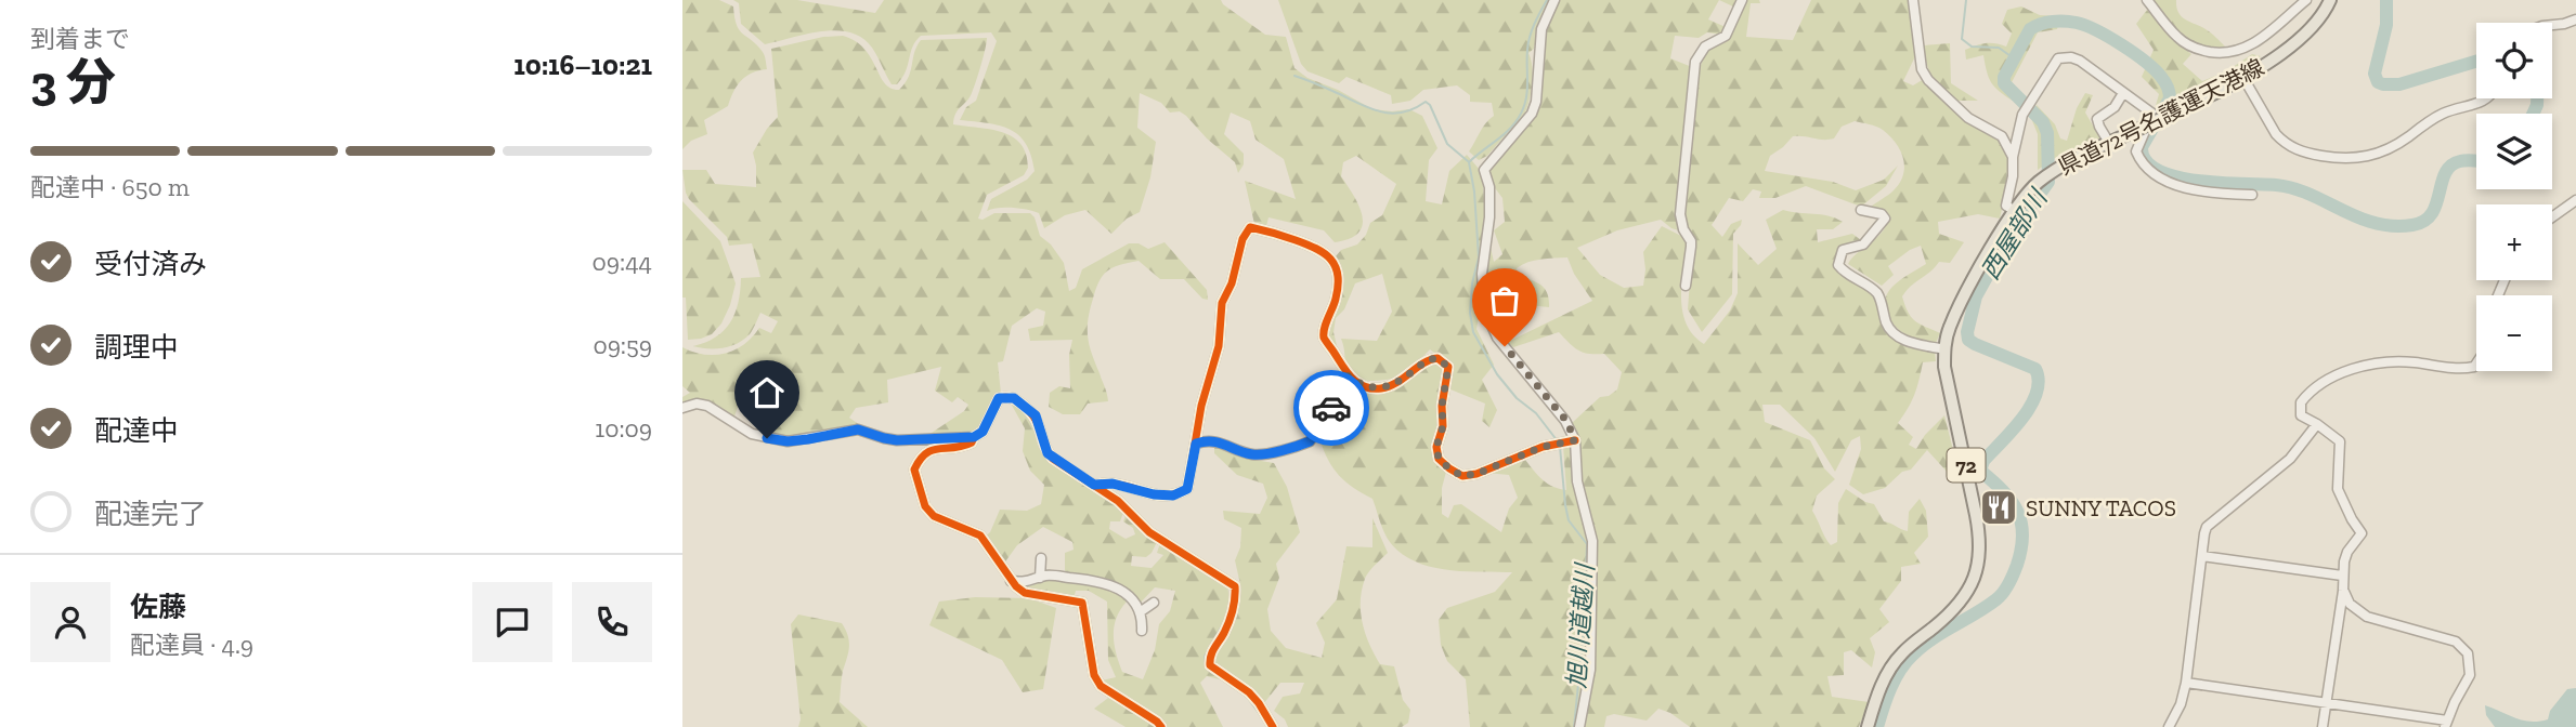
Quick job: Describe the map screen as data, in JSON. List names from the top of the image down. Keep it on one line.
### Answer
{"streets":{"main road":["県道72号名護運天港線","72"]},"water":["西屋部川","旭川道越川"],"places":{"restaurant":["SUNNY TACOS"]},"page":{"heading":["3 分","到着まで","10:16–10:21"],"panel":["佐藤","配達員 · 4.9"],"map_buttons":["+","−"],"bar":"配達中 · 650 m","list":[["受付済み","09:44"],["調理中","09:59"],["配達中","10:09"],"配達完了"]}}
